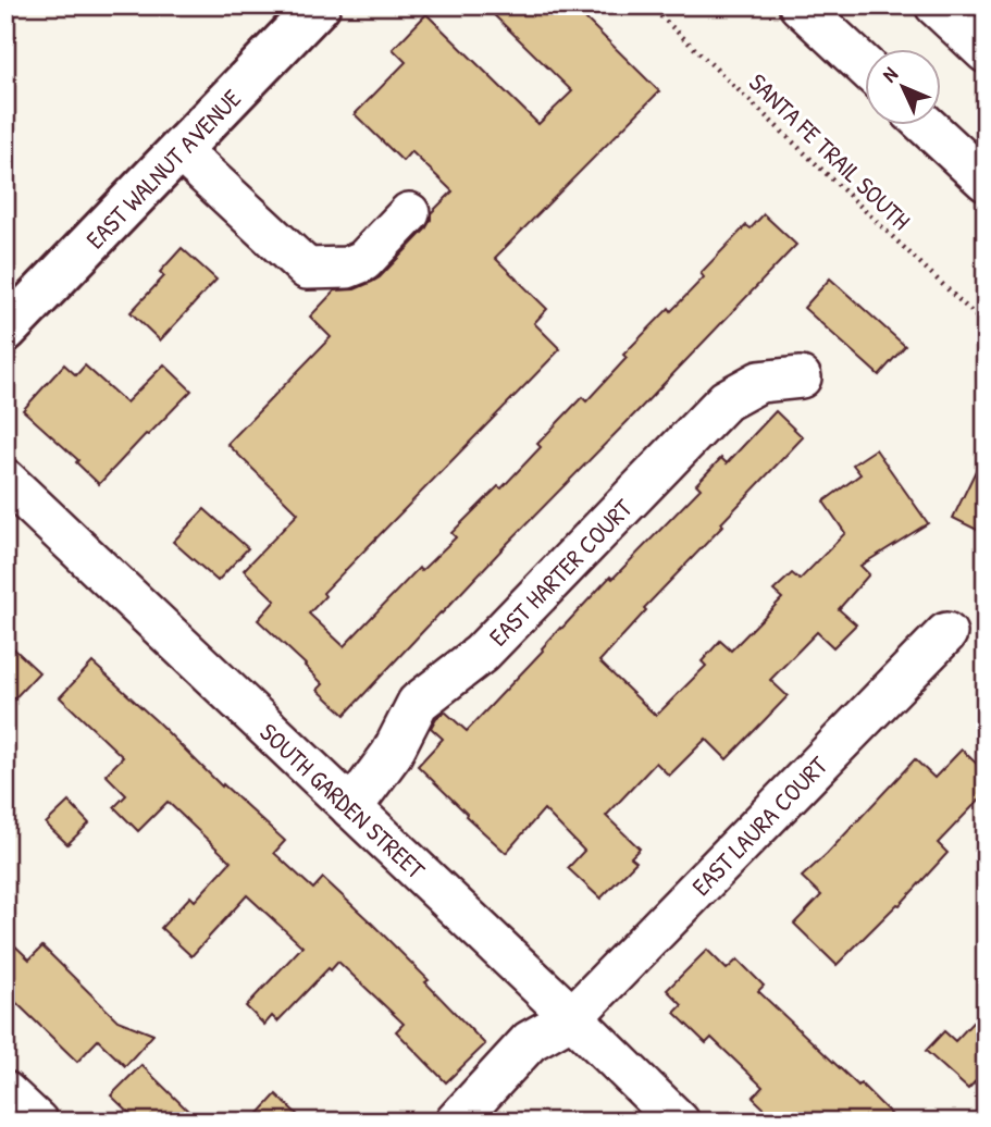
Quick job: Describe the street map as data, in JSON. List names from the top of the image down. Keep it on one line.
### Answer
{"streets":{"main road":["EAST WALNUT AVENUE"],"street":["EAST HARTER COURT","SOUTH GARDEN STREET","EAST LAURA COURT"],"path":["SANTA FE TRAIL SOUTH"]},"crossings":[["EAST HARTER COURT","SOUTH GARDEN STREET"],["SOUTH GARDEN STREET","EAST LAURA COURT"]],"north":"top left"}
